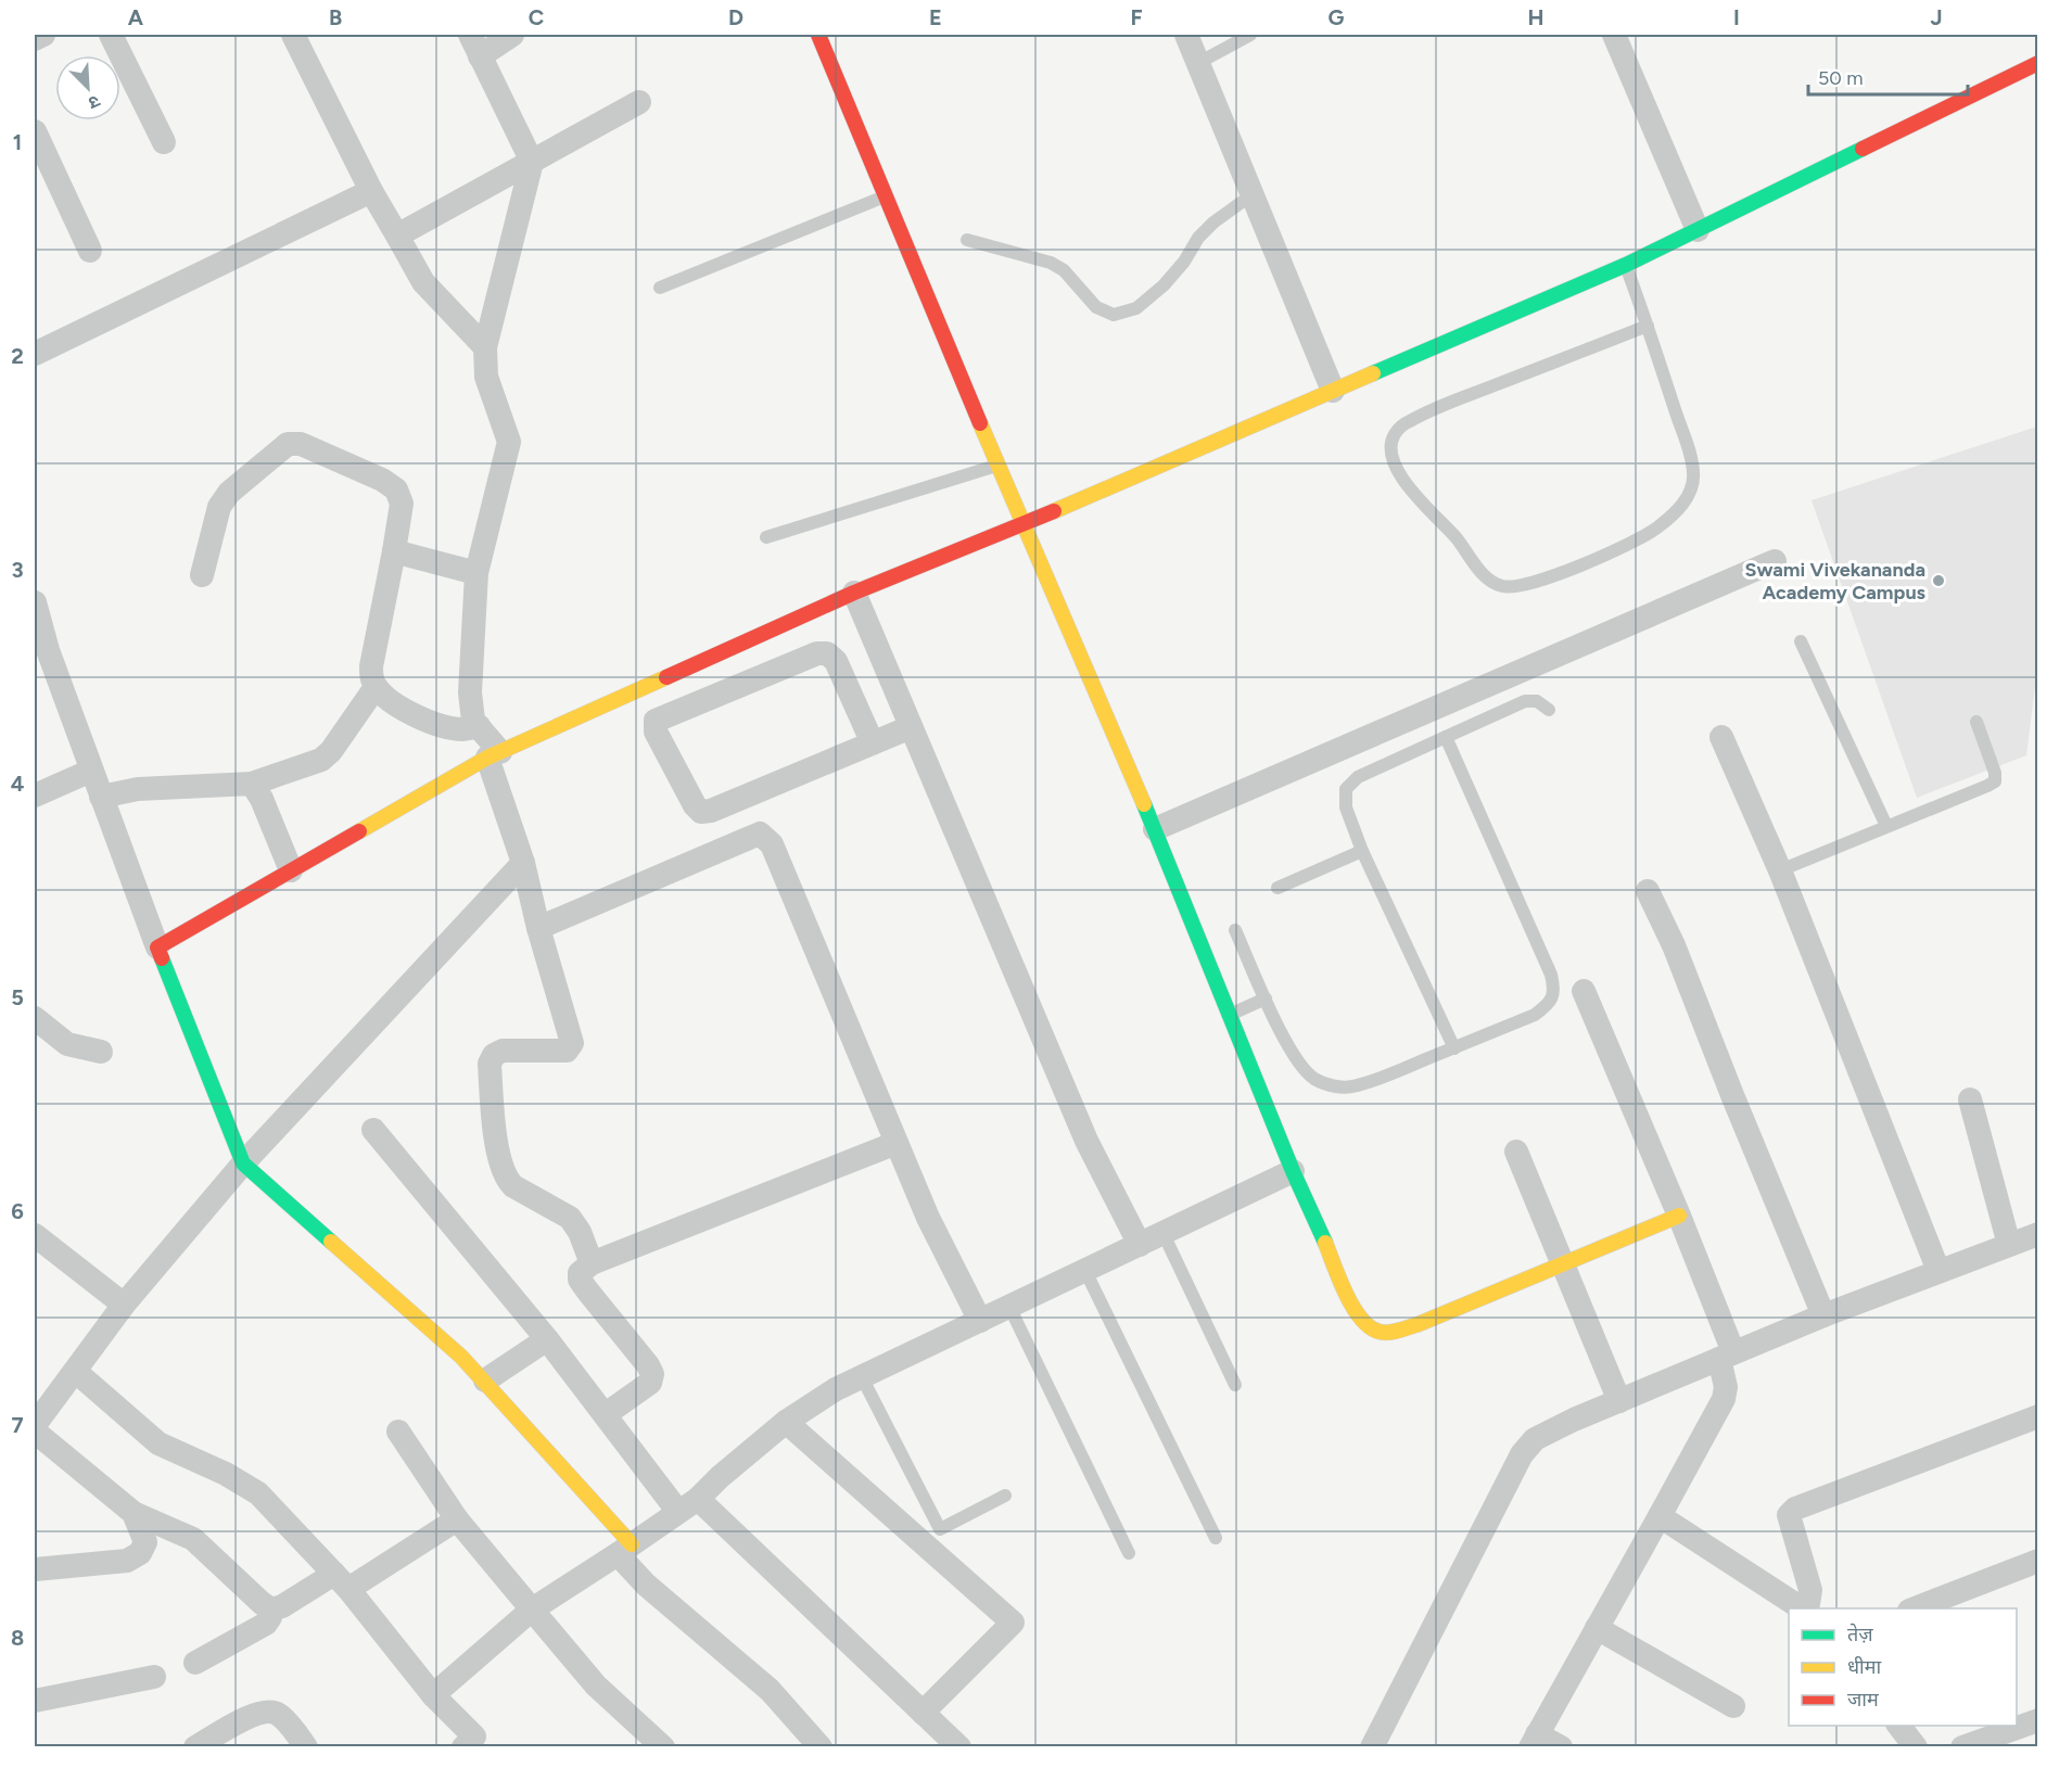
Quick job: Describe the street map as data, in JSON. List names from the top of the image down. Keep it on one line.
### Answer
{"places":["Swami Vivekananda Academy Campus"],"legend":["तेज़","धीमा","जाम"],"scale_bar":"50 m","north":"bottom right","grid":{"columns":["A","B","C","D","E","F","G","H","I","J"],"rows":["1","2","3","4","5","6","7","8"]}}
